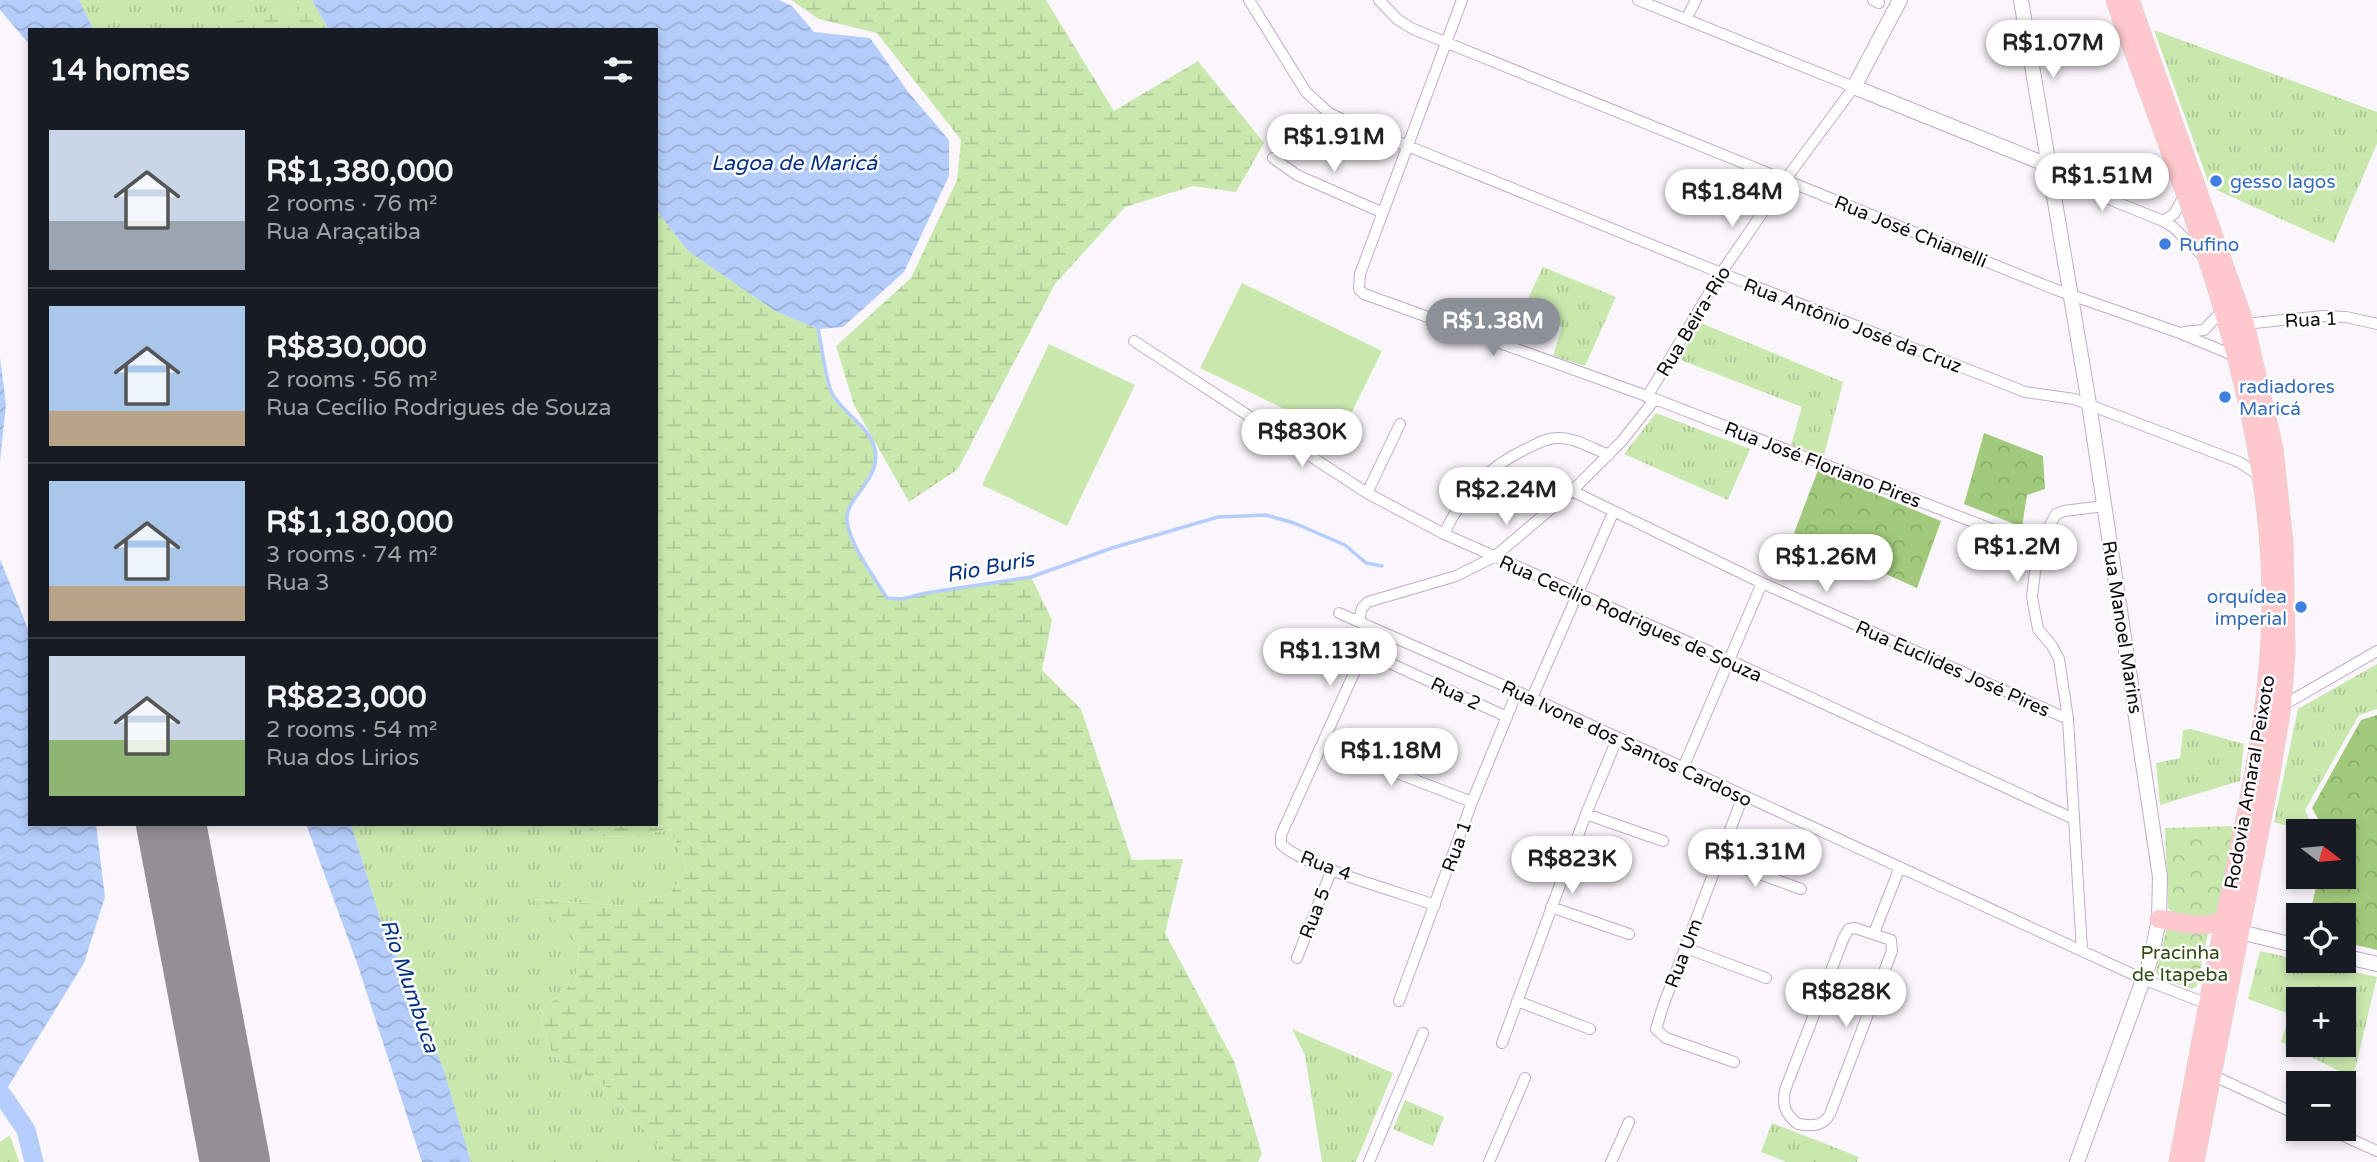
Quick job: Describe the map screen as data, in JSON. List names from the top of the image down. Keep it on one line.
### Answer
{"streets":{"highway":["Rodovia Amaral Peixoto"],"main road":["Rua Beira-Rio","Rua Manoel Marins"],"street":["Rua José Chianelli","Rua 1","Rua Antônio José da Cruz","Rua José Floriano Pires","Rua Cecílio Rodrigues de Souza","Rua Euclides José Pires","Rua 2","Rua Ivone dos Santos Cardoso","Rua 4","Rua 5","Rua Um"]},"crossings":[["Rua José Chianelli","Rua Beira-Rio"],["Rua José Chianelli","Rua Manoel Marins"],["Rua José Chianelli","Rodovia Amaral Peixoto"],["Rua 1","Rua 2"],["Rua 1","Rua Ivone dos Santos Cardoso"],["Rua 1","Rodovia Amaral Peixoto"],["Rua 1","Rua 4"],["Rua Beira-Rio","Rua Antônio José da Cruz"],["Rua Beira-Rio","Rua José Floriano Pires"],["Rua Beira-Rio","Rua Cecílio Rodrigues de Souza"],["Rua Beira-Rio","Rua Euclides José Pires"],["Rua Beira-Rio","Rua Ivone dos Santos Cardoso"],["Rua Antônio José da Cruz","Rua Manoel Marins"],["Rua Antônio José da Cruz","Rodovia Amaral Peixoto"],["Rua Manoel Marins","Rua Ivone dos Santos Cardoso"],["Rua 2","Rua 4"],["Rua Ivone dos Santos Cardoso","Rodovia Amaral Peixoto"],["Rua Ivone dos Santos Cardoso","Rua Um"],["Rua 4","Rua 5"]],"water":["Lagoa de Maricá","Rio Buris","Rio Mumbuca"],"parks":["Pracinha de Itapeba"],"places":["gesso lagos","Rufino","radiadores Maricá","orquídea imperial"],"north":"right","page":{"price":["R$1.07M","R$1.91M","R$1.51M","R$1.84M","R$1.38M","R$830K","R$2.24M","R$1.2M","R$1.26M","R$1.13M","R$1.18M","R$1.31M","R$823K","R$828K"],"heading":"14 homes","list":[{"name":"R$1,380,000","note":"2 rooms · 76 m² · Rua Araçatiba"},{"name":"R$830,000","note":"2 rooms · 56 m² · Rua Cecílio Rodrigues de Souza"},{"name":"R$1,180,000","note":"3 rooms · 74 m² · Rua 3"},{"name":"R$823,000","note":"2 rooms · 54 m² · Rua dos Lirios"}],"map_buttons":["+","−"]}}
